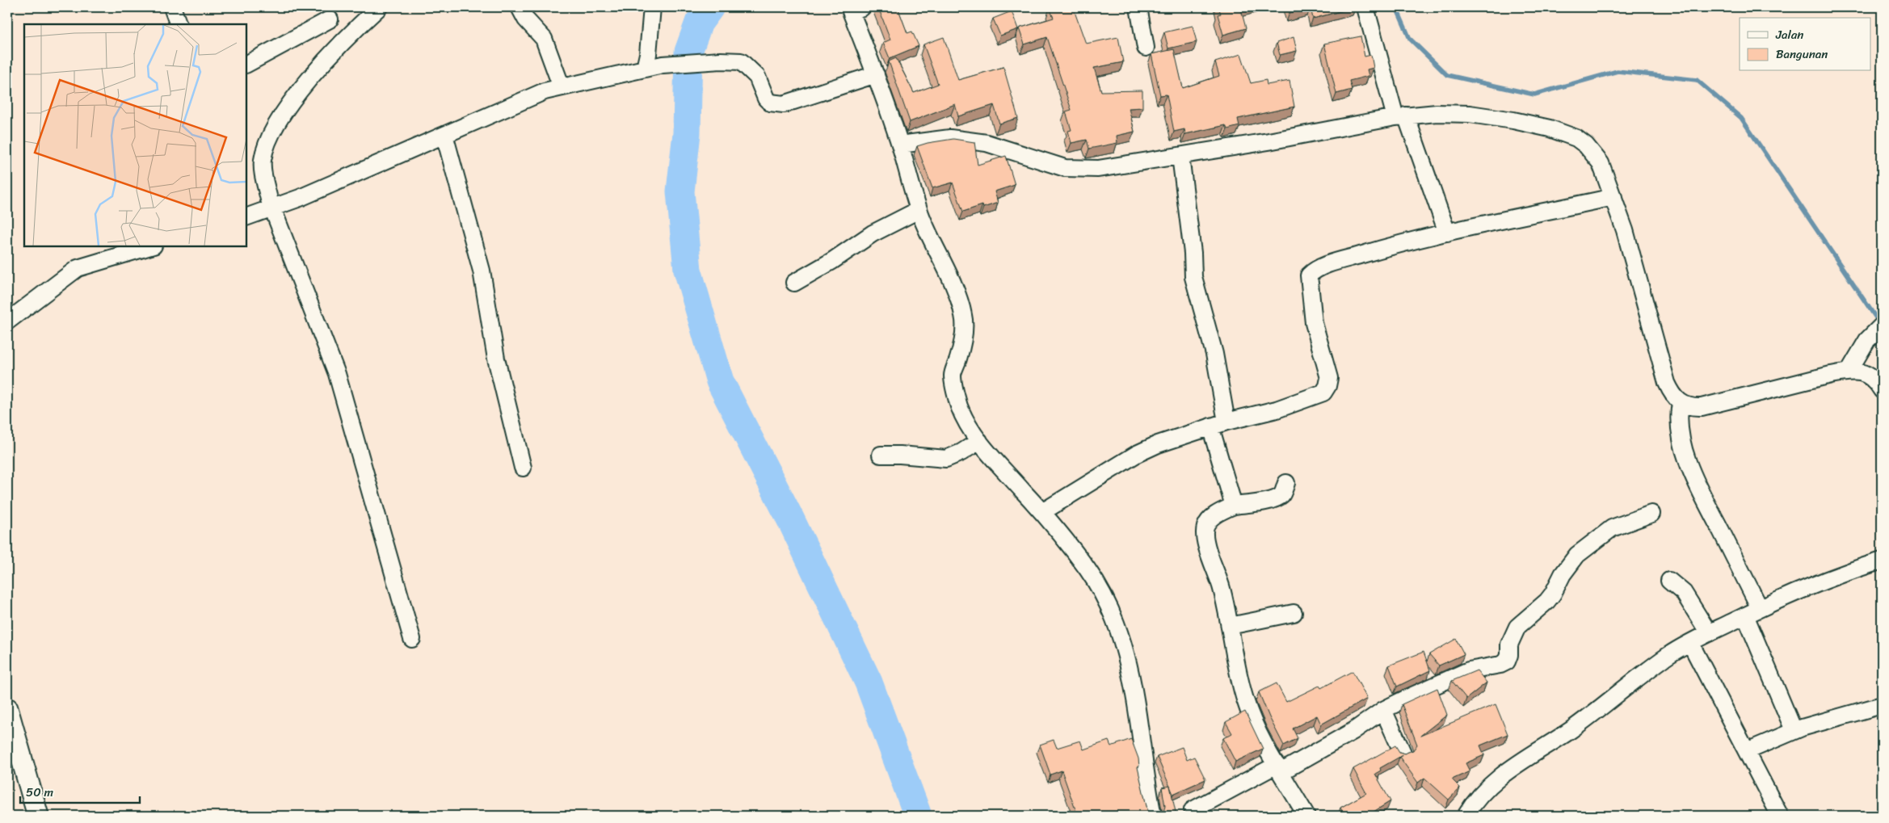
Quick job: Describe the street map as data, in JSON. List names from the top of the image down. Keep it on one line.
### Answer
{"legend":["Jalan","Bangunan"],"scale_bar":"50 m"}
